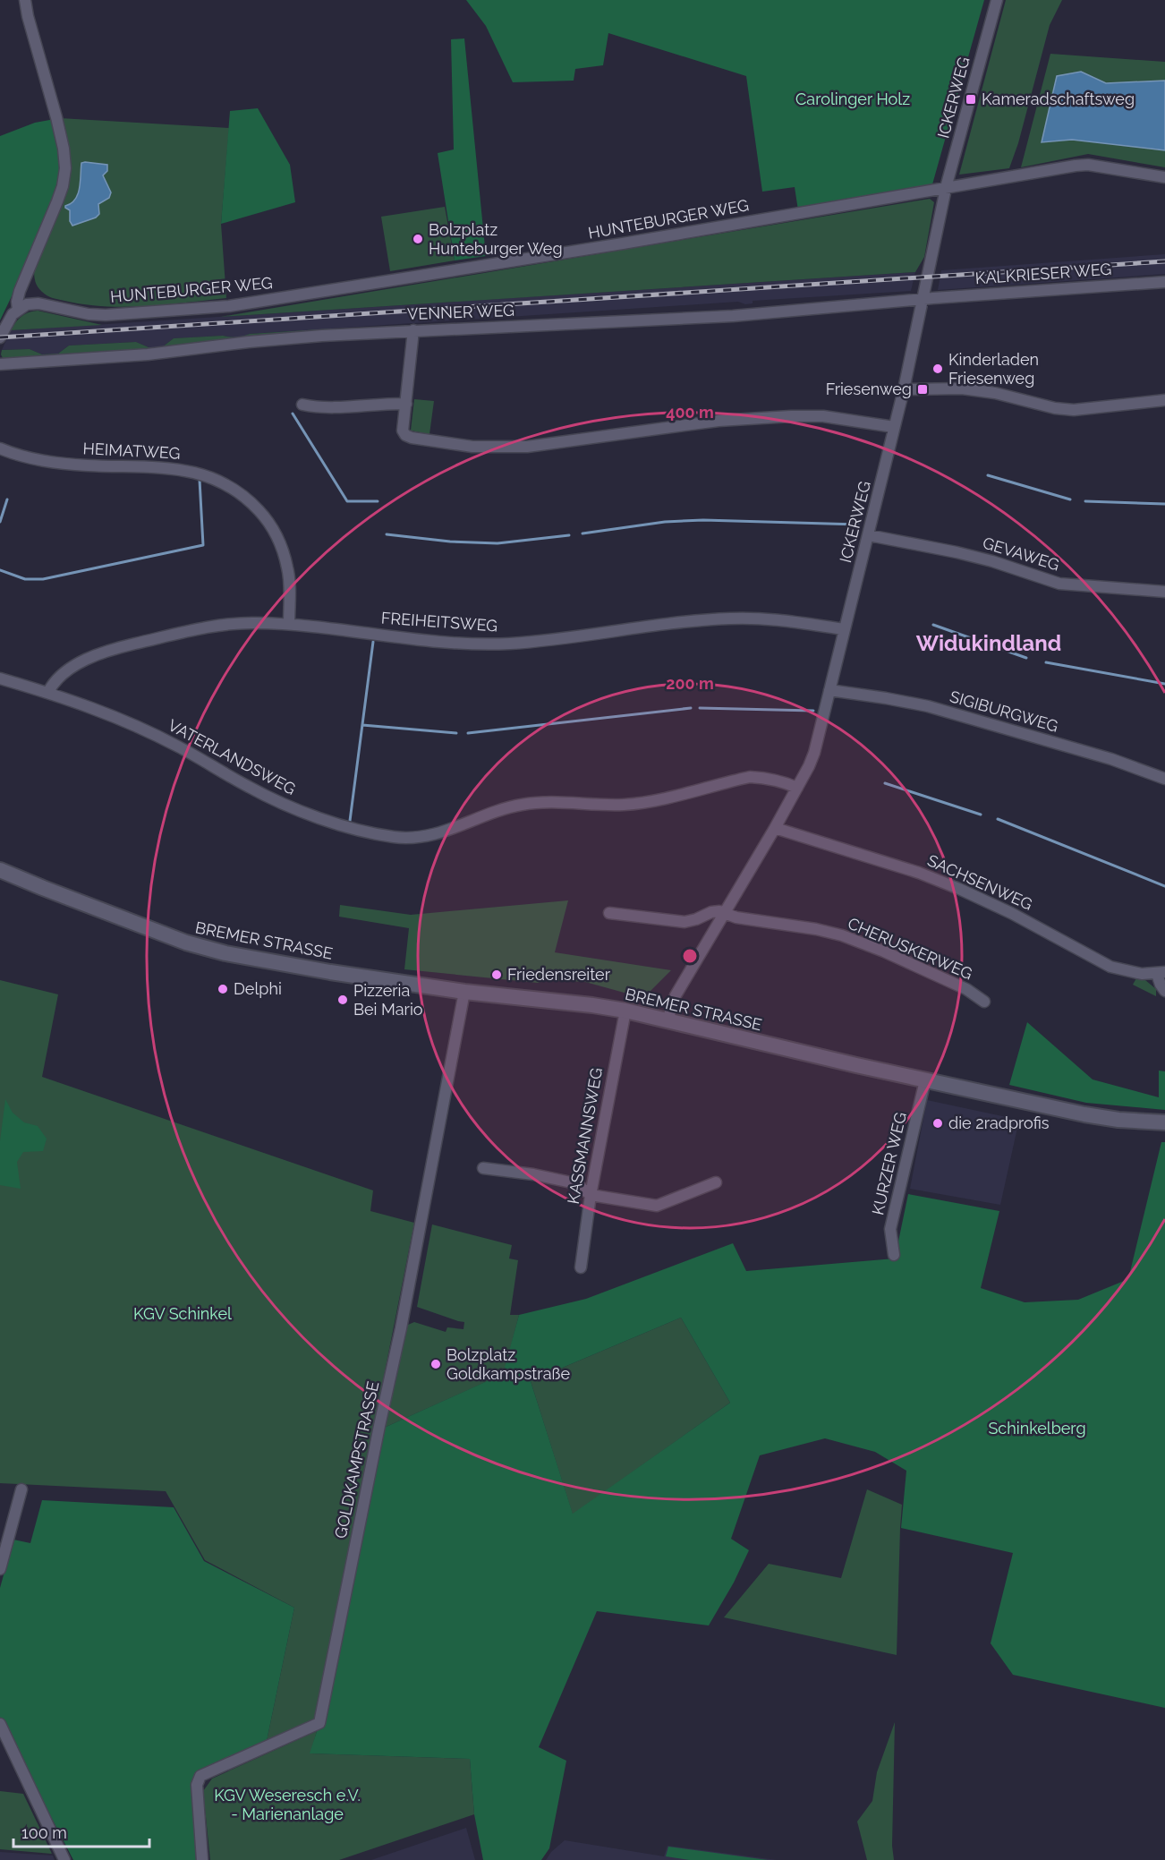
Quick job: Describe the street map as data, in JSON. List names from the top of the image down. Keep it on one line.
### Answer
{"streets":{"main road":["BREMER STRASSE"],"street":["ICKERWEG","HUNTEBURGER WEG","KALKRIESER WEG","VENNER WEG","HEIMATWEG","GEVAWEG","FREIHEITSWEG","SIGIBURGWEG","VATERLANDSWEG","SACHSENWEG","CHERUSKERWEG","KASSMANNSWEG","KURZER WEG","GOLDKAMPSTRASSE"]},"crossings":[["ICKERWEG","HUNTEBURGER WEG"],["ICKERWEG","KALKRIESER WEG"],["ICKERWEG","VENNER WEG"],["ICKERWEG","GEVAWEG"],["ICKERWEG","FREIHEITSWEG"],["ICKERWEG","SIGIBURGWEG"],["ICKERWEG","VATERLANDSWEG"],["ICKERWEG","SACHSENWEG"],["ICKERWEG","BREMER STRASSE"],["ICKERWEG","CHERUSKERWEG"],["KALKRIESER WEG","VENNER WEG"],["HEIMATWEG","FREIHEITSWEG"],["FREIHEITSWEG","VATERLANDSWEG"],["BREMER STRASSE","KASSMANNSWEG"],["BREMER STRASSE","KURZER WEG"],["BREMER STRASSE","GOLDKAMPSTRASSE"]],"districts":["Widukindland"],"parks":["Carolinger Holz","KGV Schinkel","Schinkelberg","KGV Weseresch e.V. - Marienanlage"],"places":{"transit":["Kameradschaftsweg","Friesenweg"],"other":["Bolzplatz Hunteburger Weg","Kinderladen Friesenweg","Friedensreiter","Delphi","Pizzeria Bei Mario","die 2radprofis","Bolzplatz Goldkampstraße"]},"scale_bar":"100 m","rings":["400 m","200 m"]}
